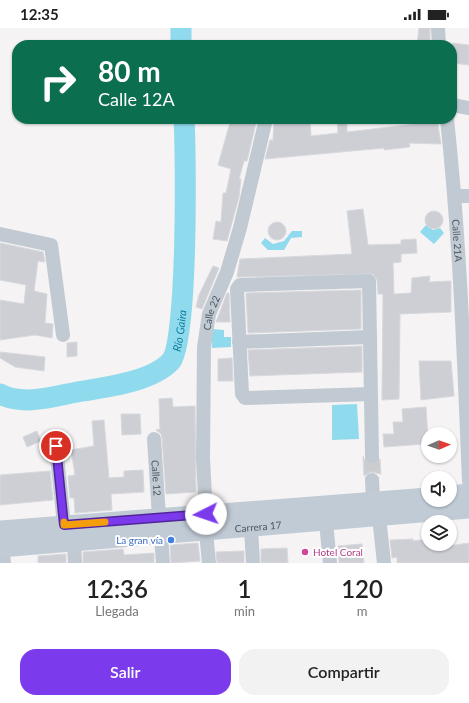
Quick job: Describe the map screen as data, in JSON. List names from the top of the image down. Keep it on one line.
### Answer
{"streets":{"main road":["Carrera 17"],"street":["Calle 21A","Calle 22","Calle 12"]},"crossings":[["Calle 22","Carrera 17"],["Calle 12","Carrera 17"]],"water":["Río Gaira"],"places":["La gran vía","Hotel Coral"],"north":"right","page":{"status":"12:35","turn":["80 m","Calle 12A"],"eta":["12:36","Llegada","1","min","120","m"],"buttons":["Salir","Compartir"]}}
